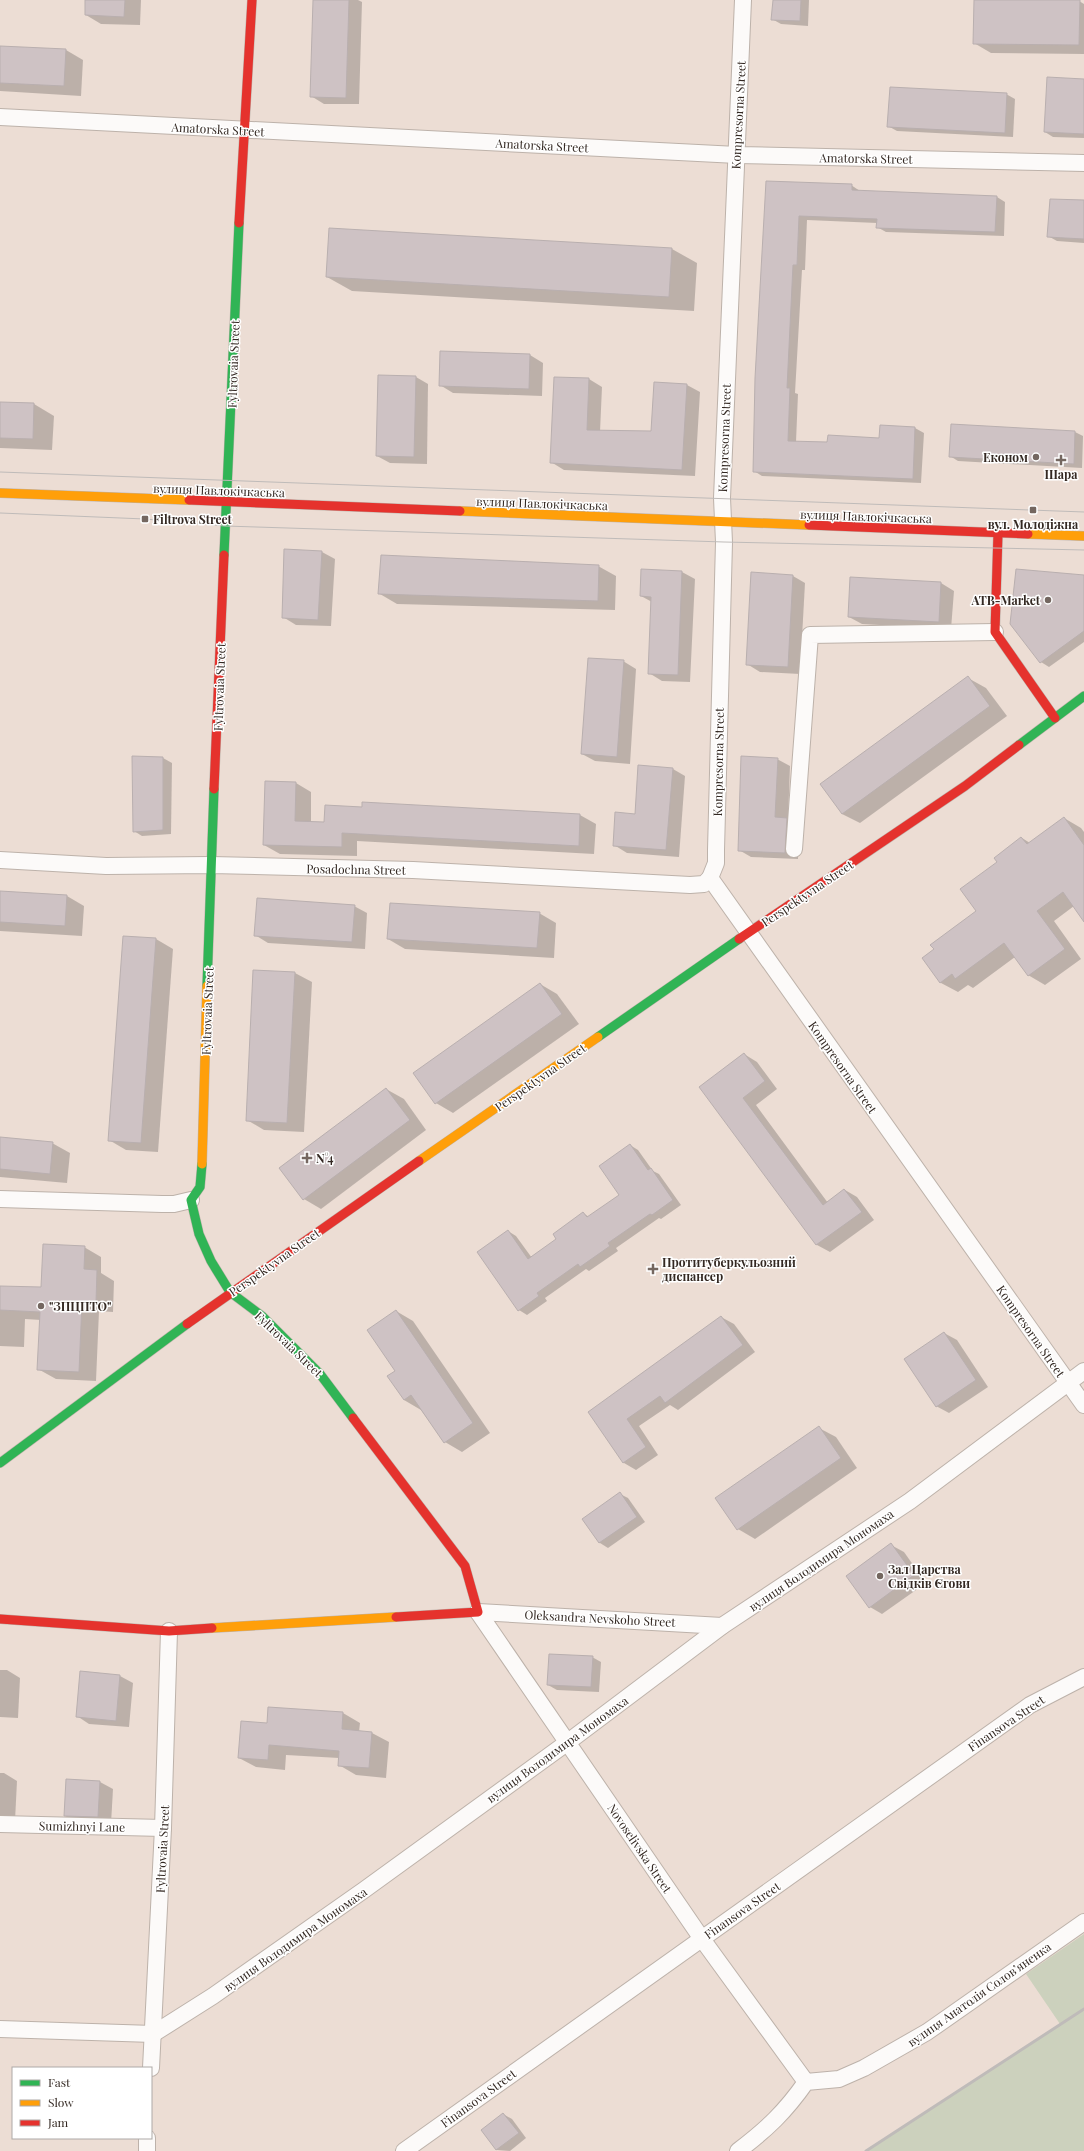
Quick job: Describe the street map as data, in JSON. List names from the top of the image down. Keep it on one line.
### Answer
{"streets":{"street":["Kompresorna Street","Amatorska Street","Fyltrovaia Street","вулиця Павлокічкаська","Posadochna Street","Perspektyvna Street","вулиця Володимира Мономаха","Oleksandra Nevskoho Street","Finansova Street","Sumizhnyi Lane","Novoselivska Street","вулиця Анатолія Соловʼяненка"]},"crossings":[["Kompresorna Street","Amatorska Street"],["Kompresorna Street","вулиця Павлокічкаська"],["Kompresorna Street","Posadochna Street"],["Kompresorna Street","Perspektyvna Street"],["Kompresorna Street","вулиця Володимира Мономаха"],["Amatorska Street","Fyltrovaia Street"],["Fyltrovaia Street","вулиця Павлокічкаська"],["Fyltrovaia Street","Posadochna Street"],["Fyltrovaia Street","Perspektyvna Street"],["Fyltrovaia Street","вулиця Володимира Мономаха"],["Fyltrovaia Street","Oleksandra Nevskoho Street"],["Fyltrovaia Street","Sumizhnyi Lane"],["Fyltrovaia Street","Novoselivska Street"],["вулиця Володимира Мономаха","Oleksandra Nevskoho Street"],["вулиця Володимира Мономаха","Novoselivska Street"],["Oleksandra Nevskoho Street","Novoselivska Street"],["Finansova Street","Novoselivska Street"],["Novoselivska Street","вулиця Анатолія Соловʼяненка"]],"places":{"other":["Економ","ATB-Market","\"ЗПЦПТО\"","Зал Царства Свідків Єгови"],"health":["Шара","N°4","Протитуберкульозний диспансер"],"transit":["вул. Молодіжна","Filtrova Street"]},"legend":["Fast","Slow","Jam"]}
